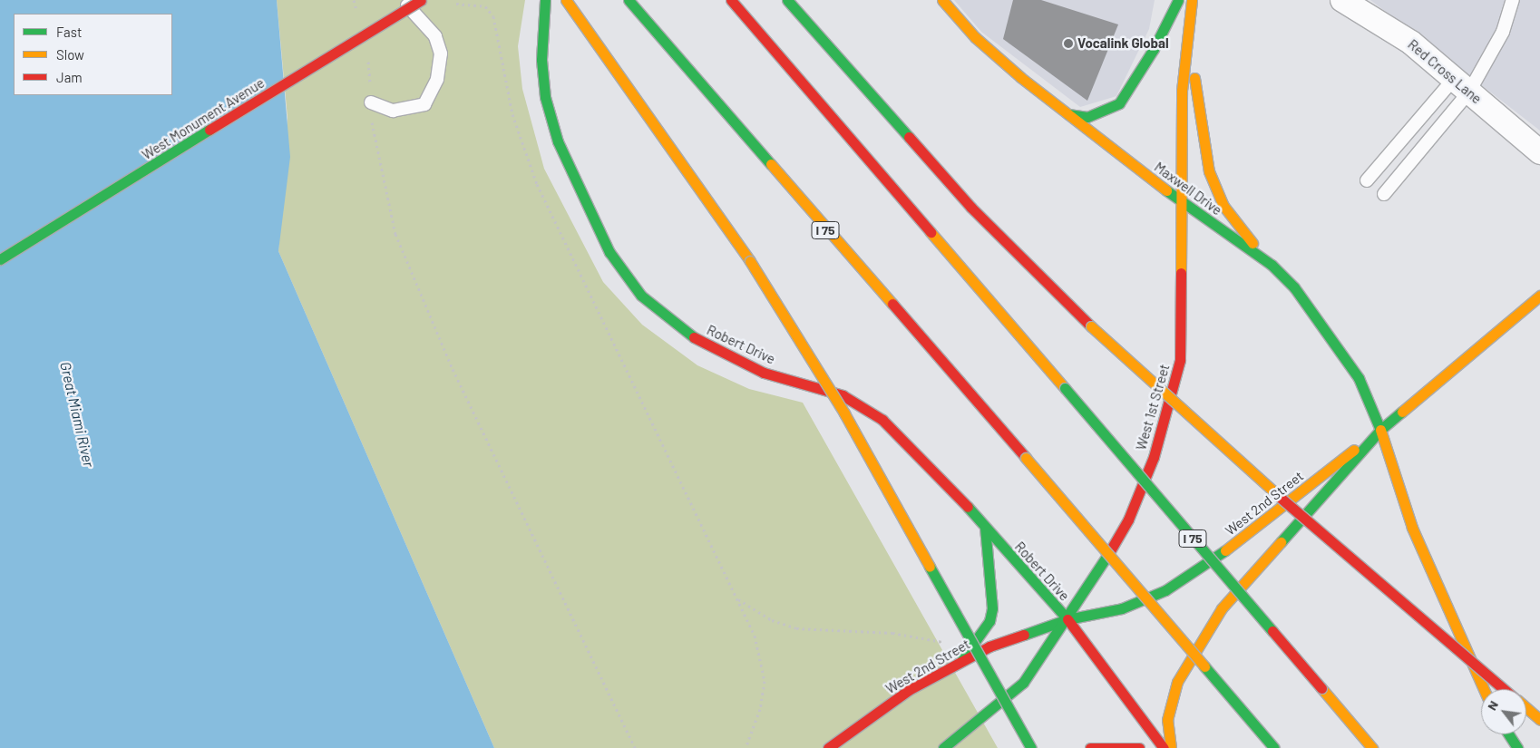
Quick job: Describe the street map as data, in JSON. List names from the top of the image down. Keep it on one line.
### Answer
{"streets":{"main road":["West Monument Avenue","Maxwell Drive","I 75","Robert Drive","West 1st Street","West 2nd Street"],"street":["Red Cross Lane"]},"crossings":[["Maxwell Drive","West 1st Street"],["Maxwell Drive","West 2nd Street"],["Robert Drive","West 1st Street"],["Robert Drive","West 2nd Street"],["West 1st Street","West 2nd Street"]],"water":["Great Miami River"],"places":["Vocalink Global"],"legend":["Fast","Slow","Jam"],"north":"top left"}
